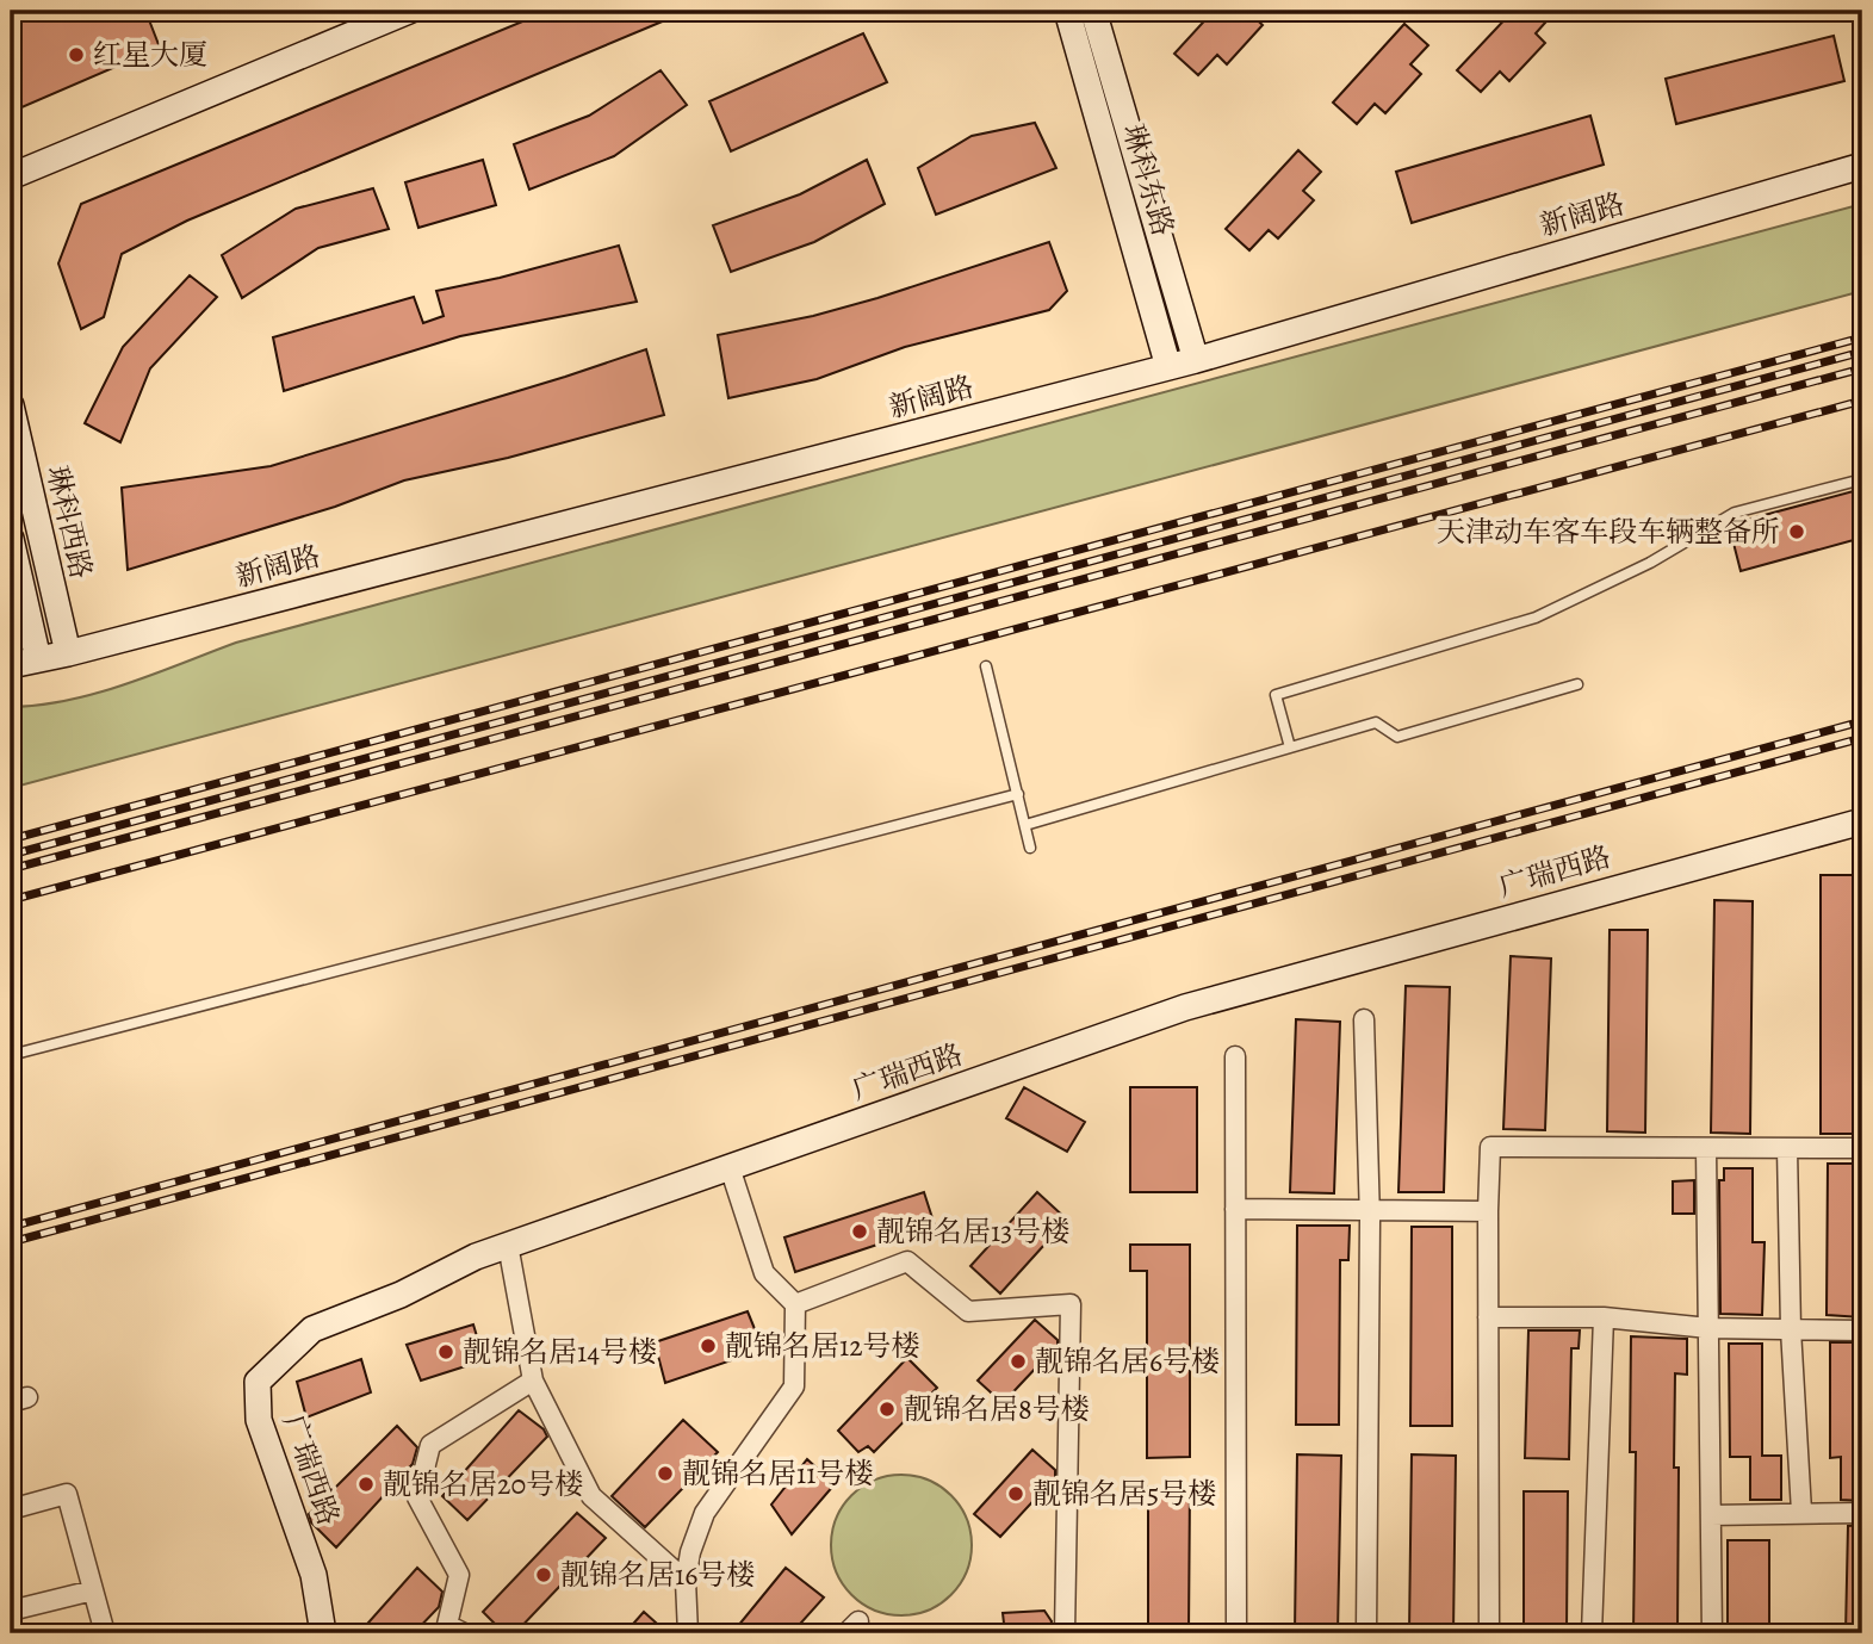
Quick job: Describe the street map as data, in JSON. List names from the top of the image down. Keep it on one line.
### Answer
{"streets":{"street":["琳科东路","新阔路","琳科西路","广瑞西路"]},"crossings":[["琳科东路","新阔路"],["新阔路","琳科西路"]],"places":["红星大厦","天津动车客车段车辆整备所","靓锦名居13号楼","靓锦名居12号楼","靓锦名居14号楼","靓锦名居6号楼","靓锦名居8号楼","靓锦名居11号楼","靓锦名居20号楼","靓锦名居5号楼","靓锦名居16号楼"]}
